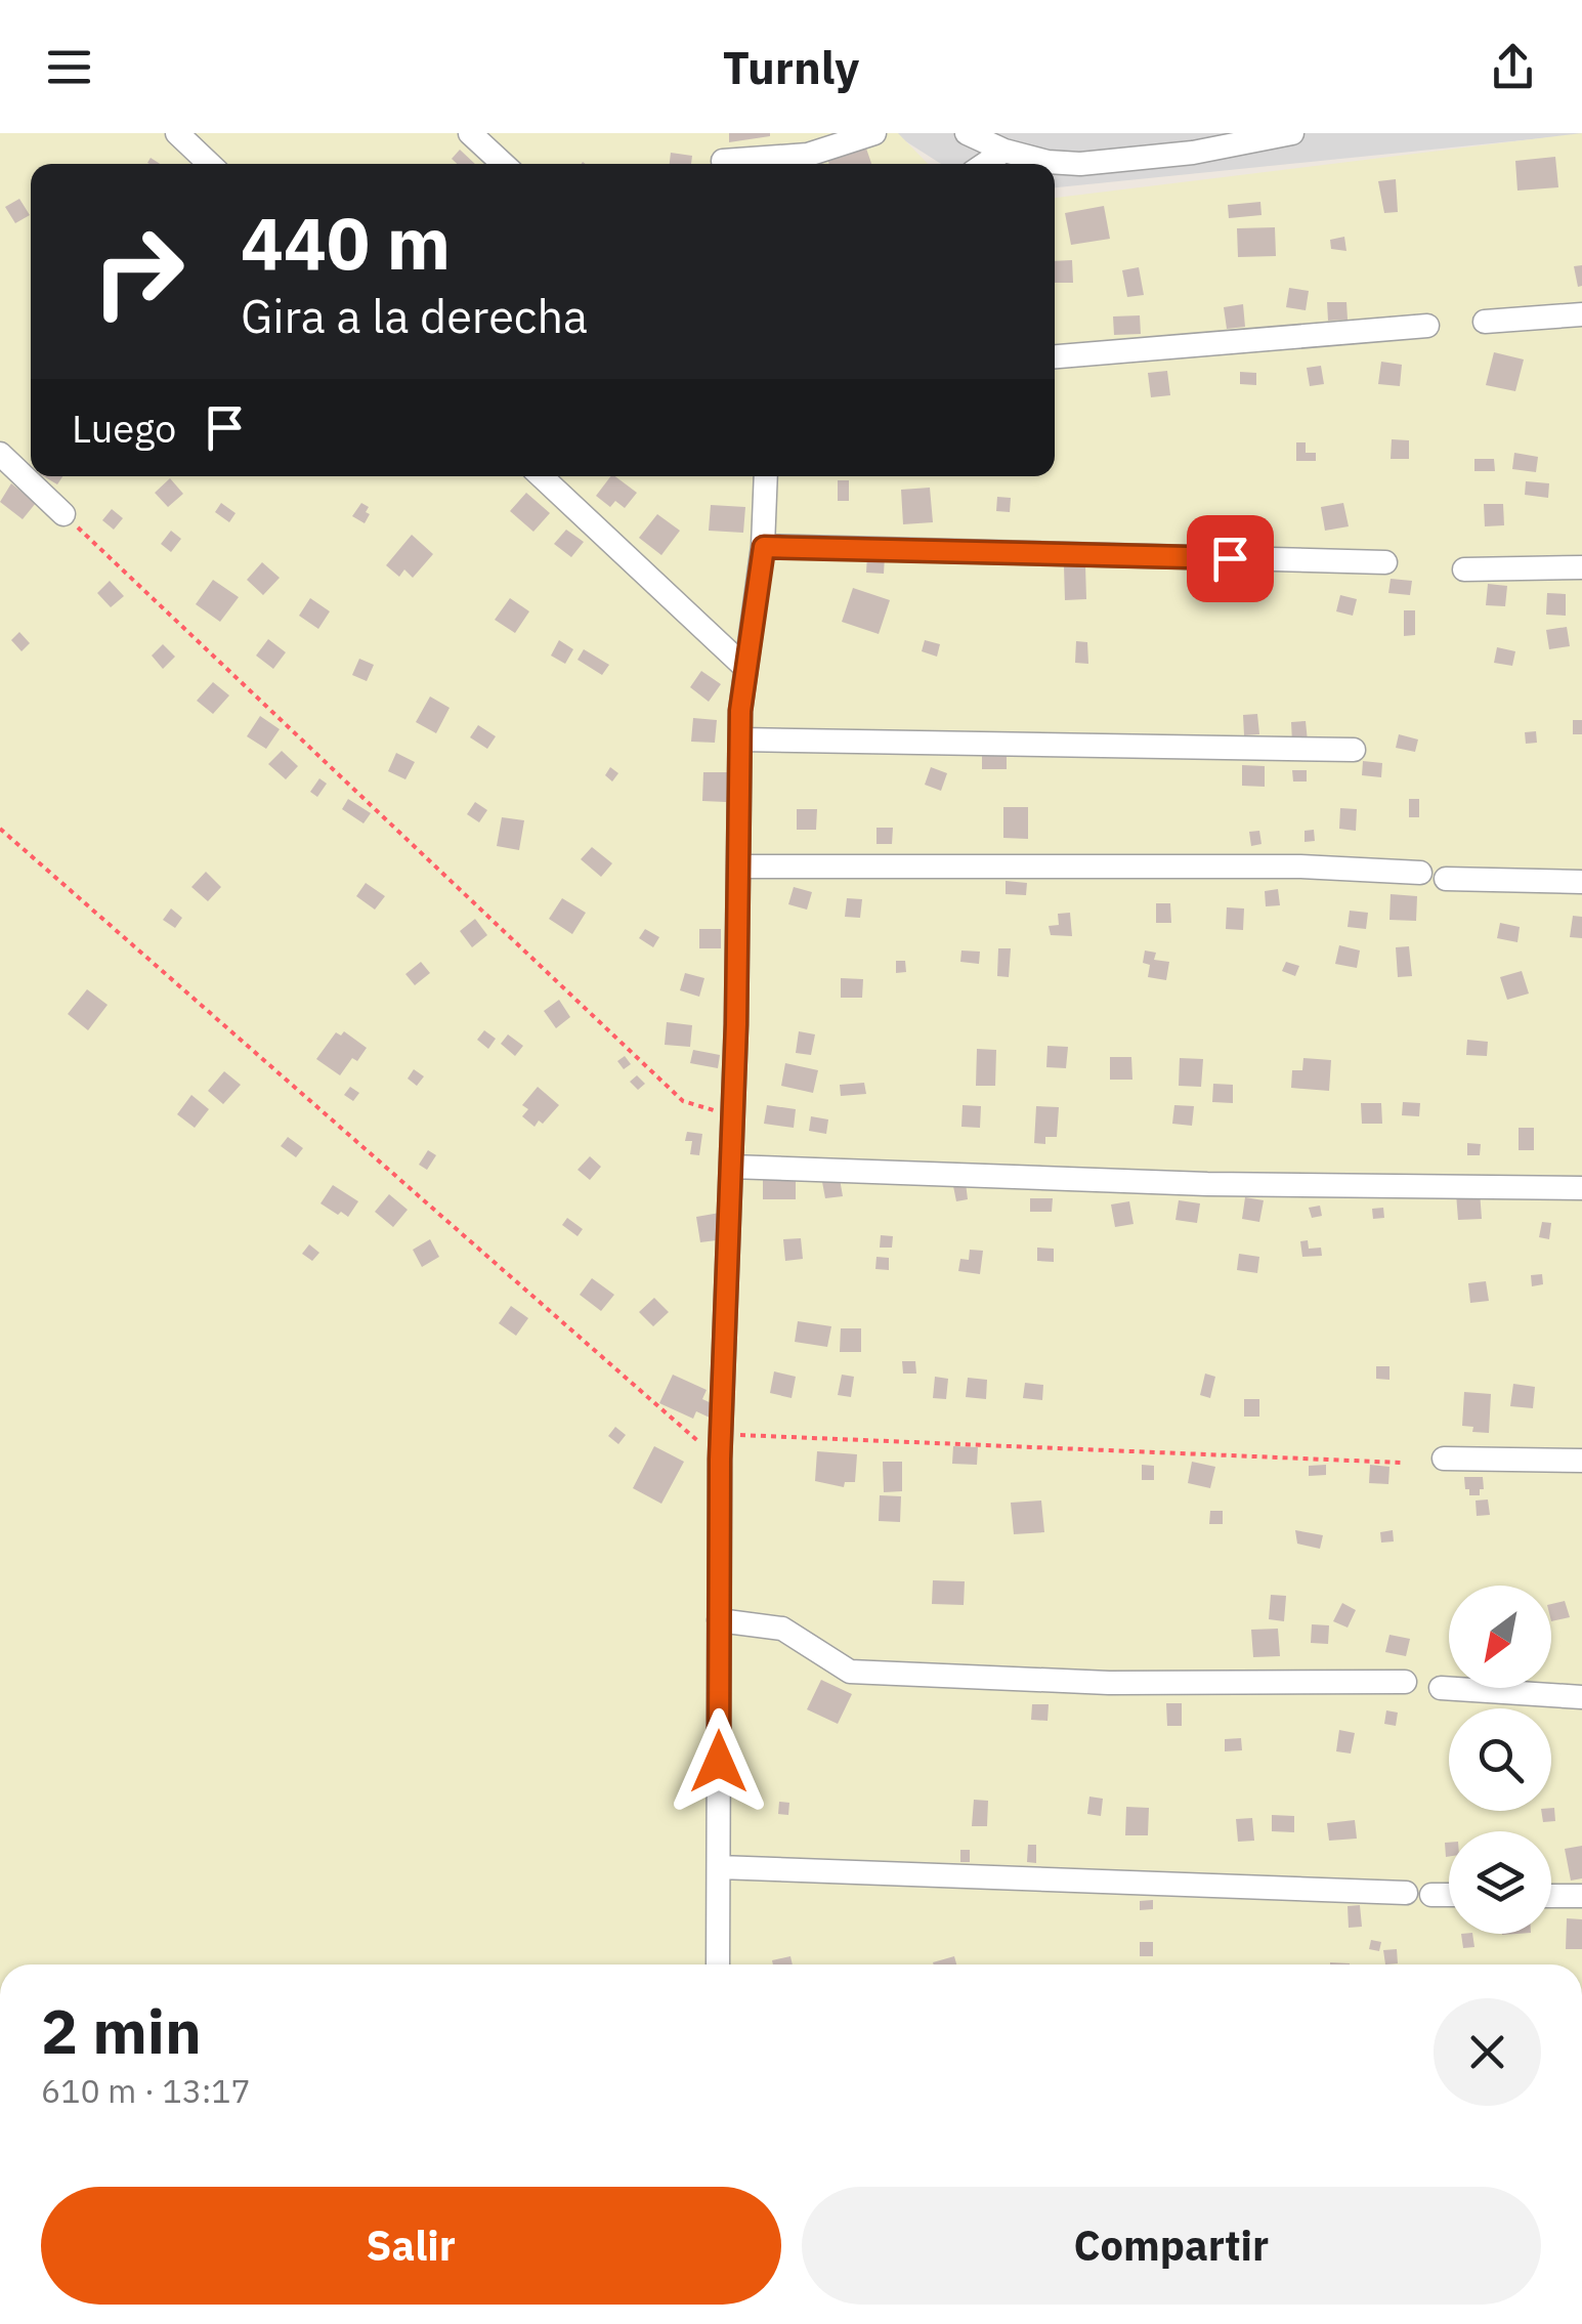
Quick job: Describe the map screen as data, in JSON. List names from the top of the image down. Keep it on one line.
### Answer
{"north":"bottom left","page":{"header":"Turnly","turn":["440 m","Gira a la derecha"],"then":"Luego","heading":["2 min","610 m · 13:17"],"buttons":["Salir","Compartir"]}}
